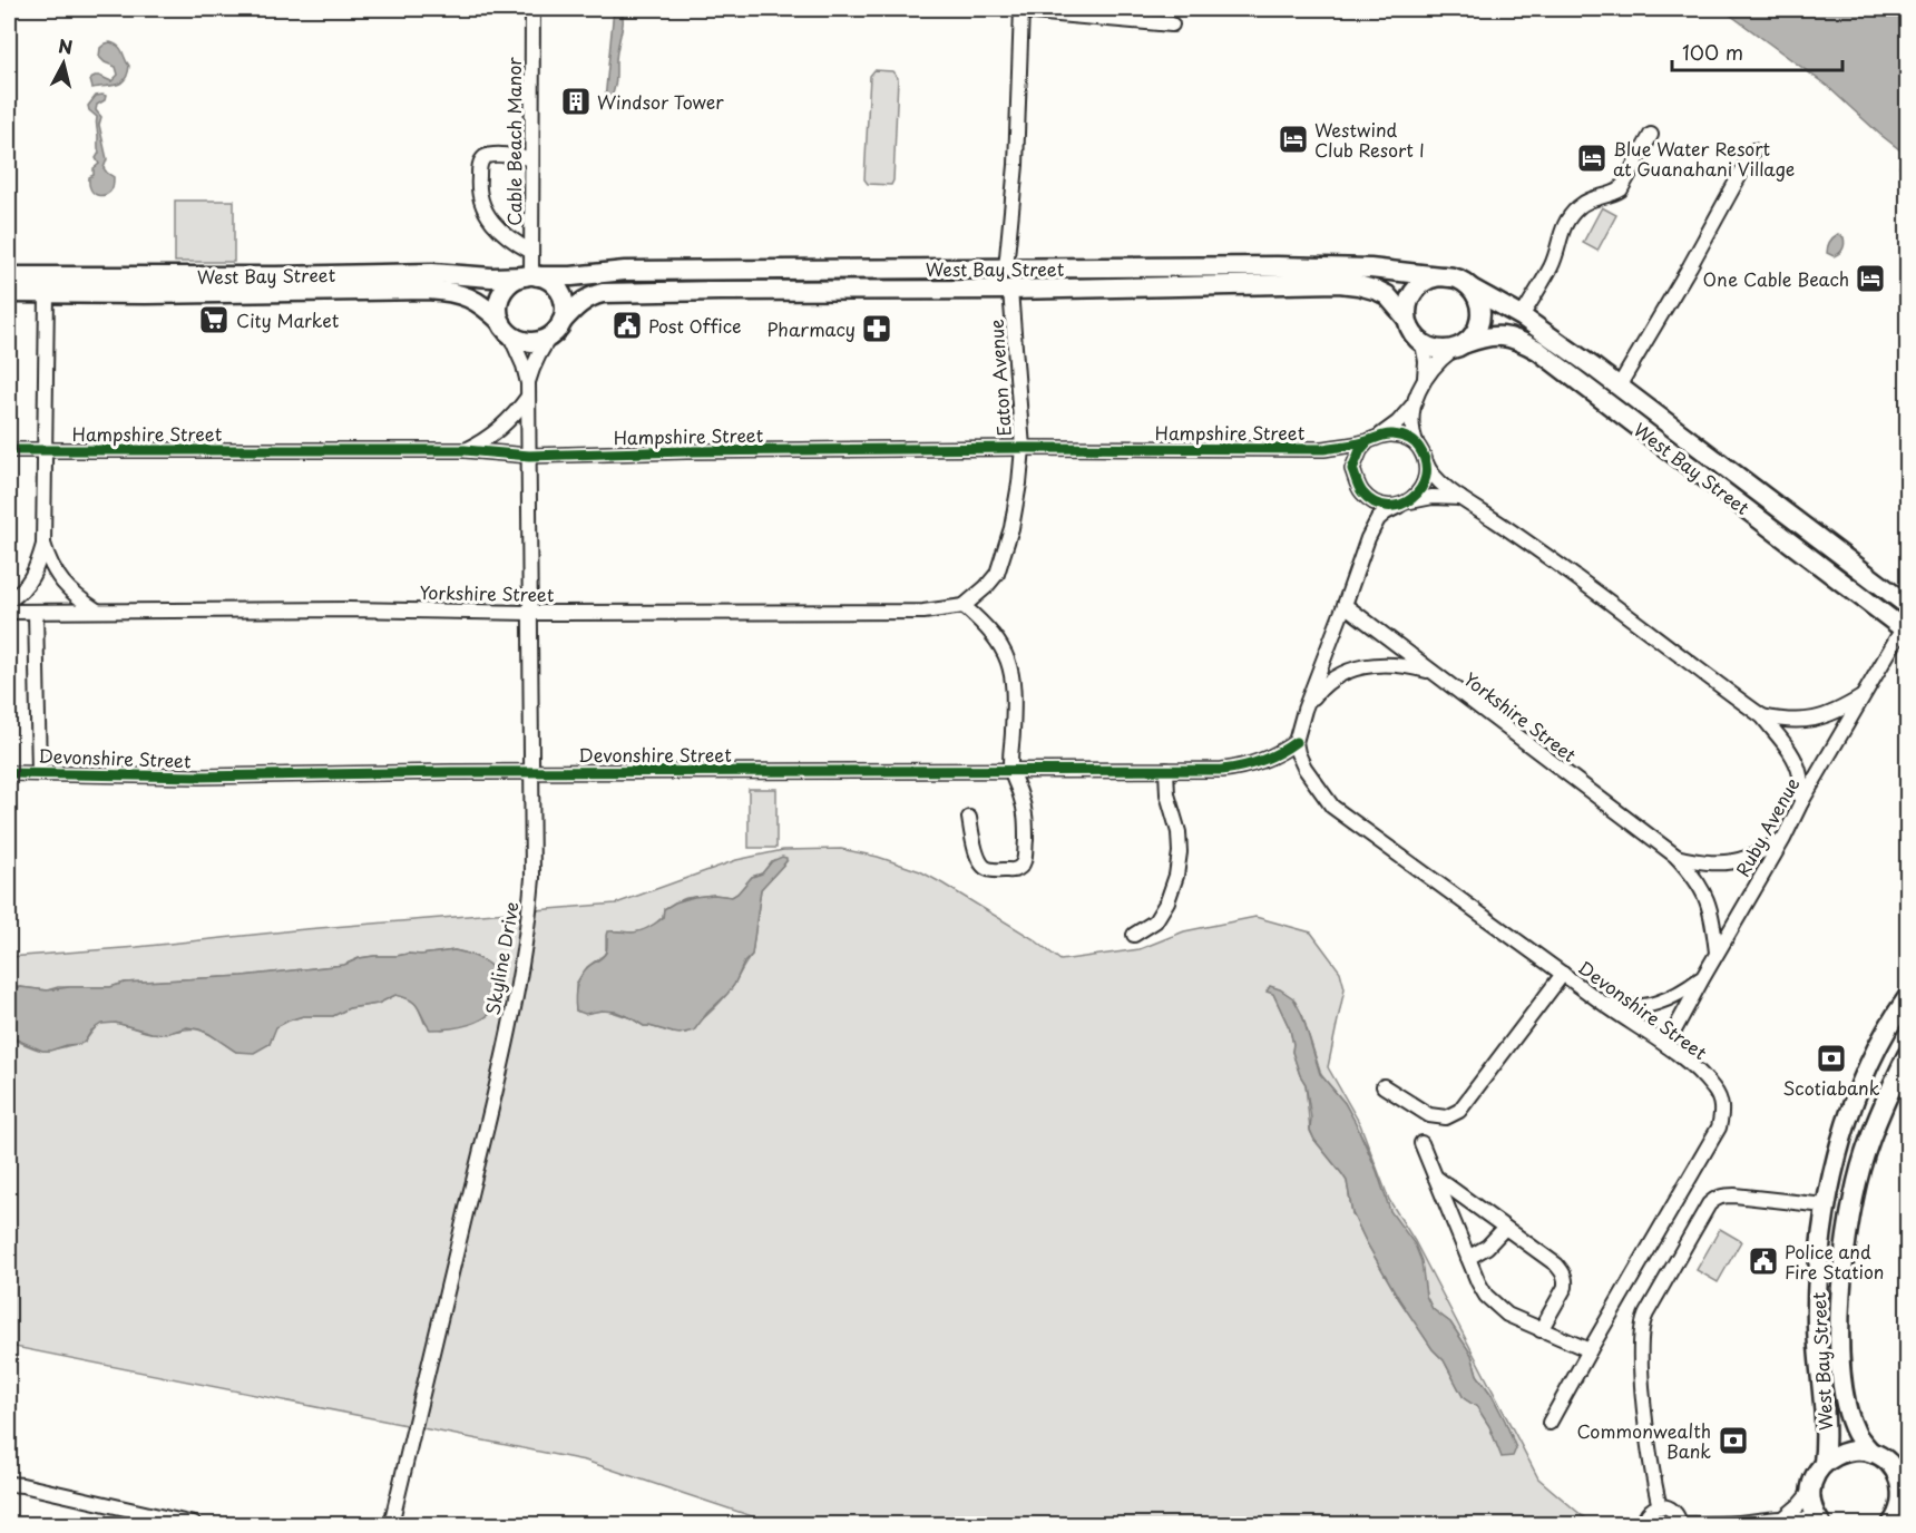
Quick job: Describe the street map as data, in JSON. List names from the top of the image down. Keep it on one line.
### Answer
{"streets":{"main road":["West Bay Street"],"street":["Cable Beach Manor","Eaton Avenue","Hampshire Street","Yorkshire Street","Devonshire Street","Ruby Avenue","Skyline Drive"]},"crossings":[["Cable Beach Manor","West Bay Street"],["Cable Beach Manor","Skyline Drive"],["West Bay Street","Eaton Avenue"],["West Bay Street","Ruby Avenue"],["West Bay Street","Skyline Drive"],["Eaton Avenue","Hampshire Street"],["Eaton Avenue","Yorkshire Street"],["Hampshire Street","Skyline Drive"],["Yorkshire Street","Ruby Avenue"],["Yorkshire Street","Skyline Drive"],["Devonshire Street","Ruby Avenue"],["Devonshire Street","Skyline Drive"]],"places":{"building":["Windsor Tower"],"hotel":["Westwind Club Resort I","Blue Water Resort at Guanahani Village","One Cable Beach"],"supermarket":["City Market"],"public building":["Post Office","Police and Fire Station"],"pharmacy":["Pharmacy"],"bank":["Scotiabank","Commonwealth Bank"]},"scale_bar":"100 m","north":"top"}
